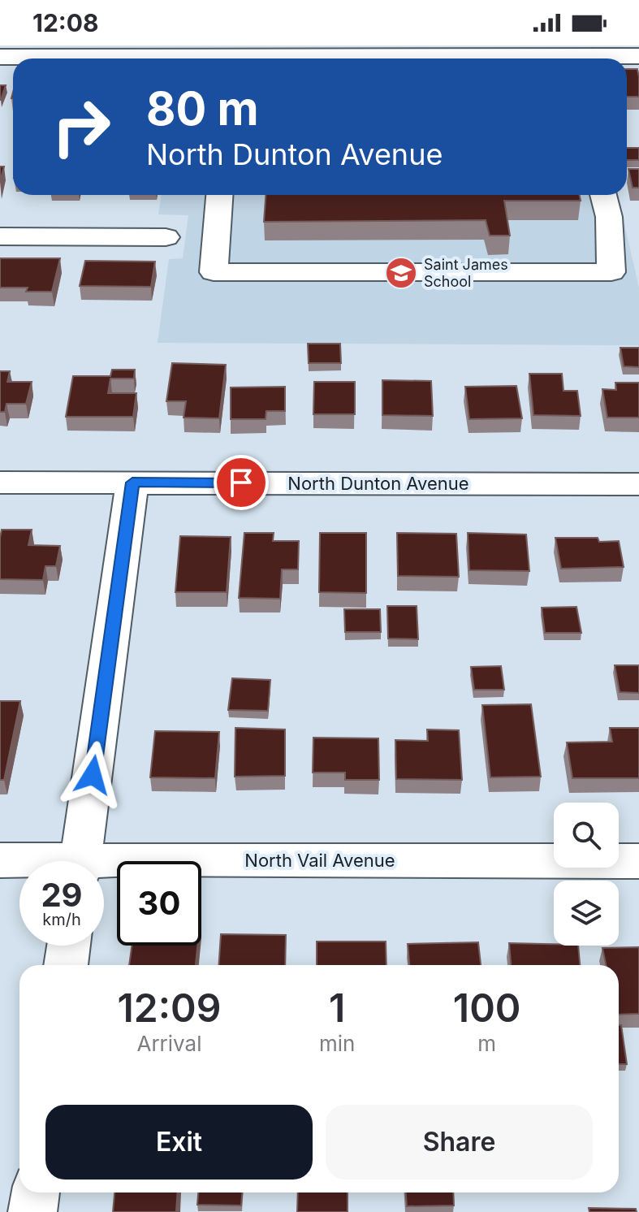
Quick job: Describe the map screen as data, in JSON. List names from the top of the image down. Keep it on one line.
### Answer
{"streets":{"street":["North Dunton Avenue","North Vail Avenue"]},"places":{"school or university":["Saint James School"]},"page":{"status":"12:08","turn":["80 m","North Dunton Avenue"],"speed":"29 km/h","limit":"30","eta":["12:09","Arrival","1","min","100","m"],"buttons":["Exit","Share"]}}
